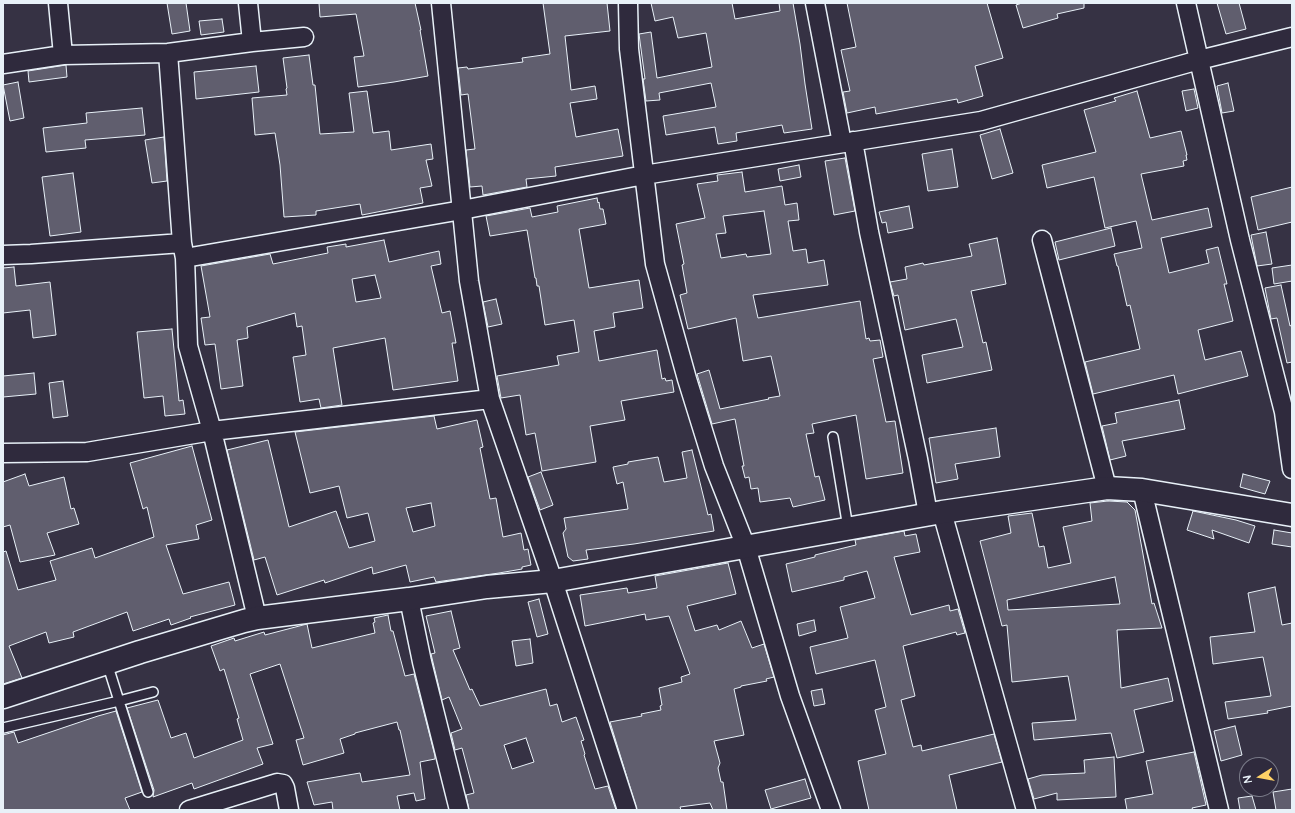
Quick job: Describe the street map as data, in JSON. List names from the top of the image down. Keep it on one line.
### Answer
{"north":"left"}
